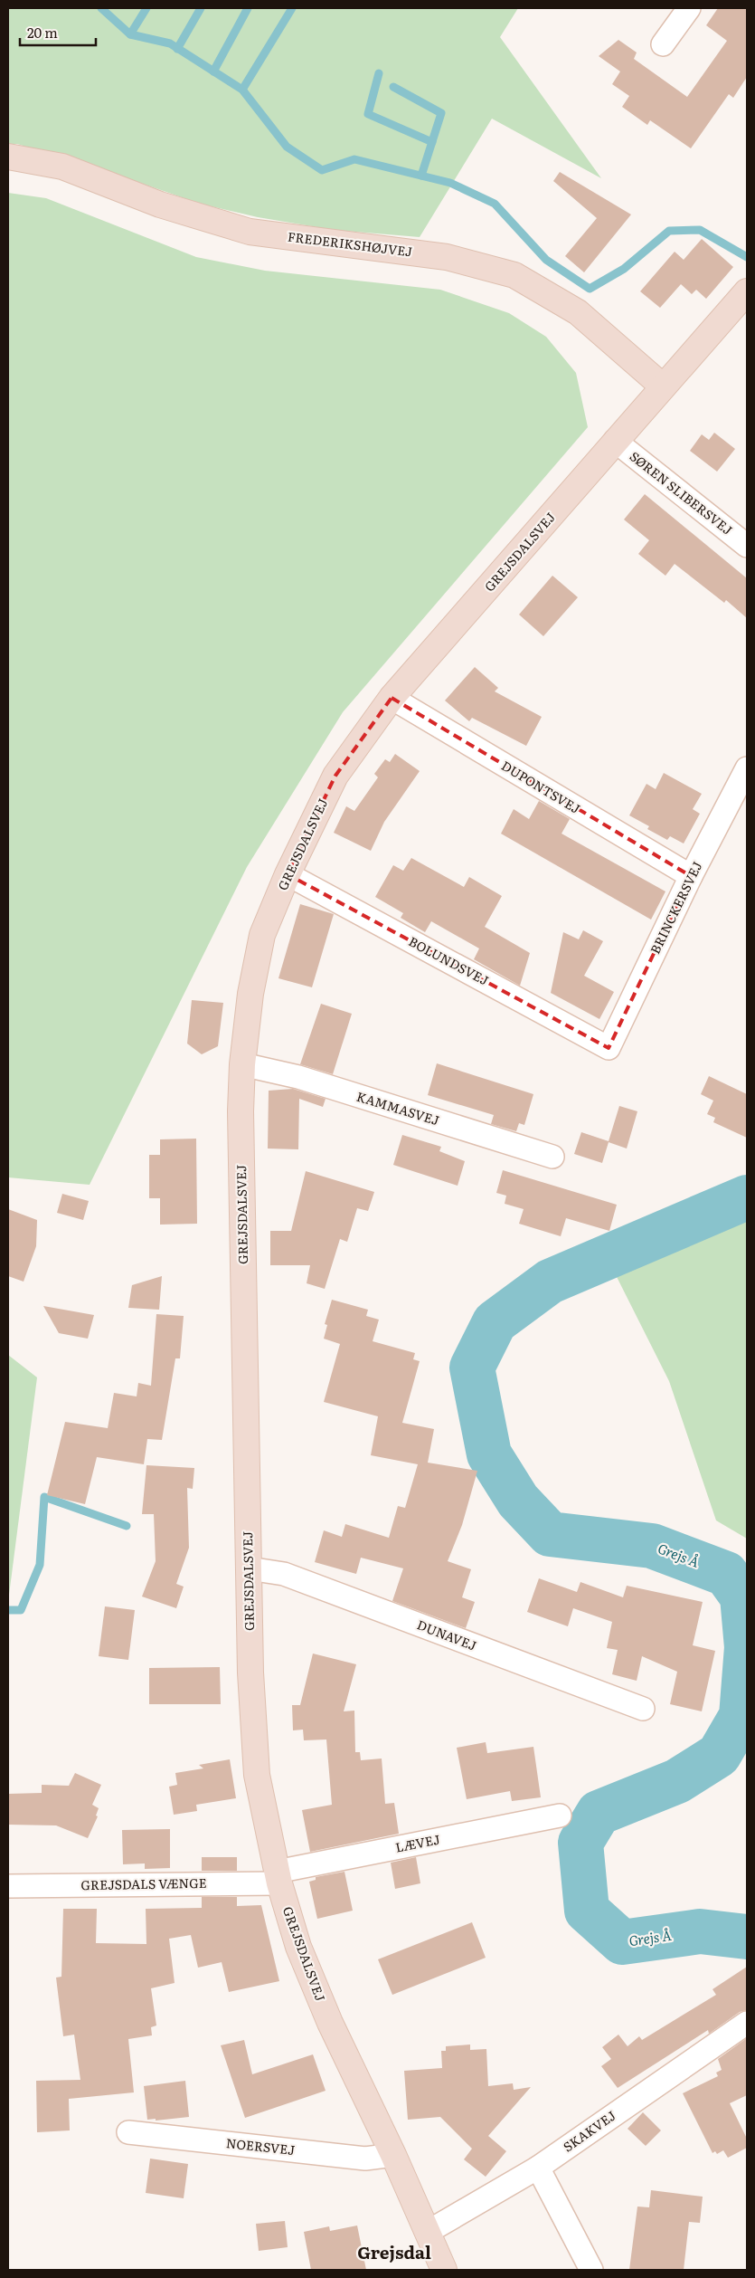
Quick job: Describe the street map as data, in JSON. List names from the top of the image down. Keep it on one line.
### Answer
{"streets":{"street":["FREDERIKSHØJVEJ","SØREN SLIBERSVEJ","GREJSDALSVEJ","DUPONTSVEJ","BRINCKERSVEJ","BOLUNDSVEJ","KAMMASVEJ","DUNAVEJ","LÆVEJ","GREJSDALS VÆNGE","SKAKVEJ","NOERSVEJ"]},"crossings":[["FREDERIKSHØJVEJ","GREJSDALSVEJ"],["SØREN SLIBERSVEJ","GREJSDALSVEJ"],["GREJSDALSVEJ","DUPONTSVEJ"],["GREJSDALSVEJ","BOLUNDSVEJ"],["GREJSDALSVEJ","KAMMASVEJ"],["GREJSDALSVEJ","DUNAVEJ"],["GREJSDALSVEJ","LÆVEJ"],["GREJSDALSVEJ","GREJSDALS VÆNGE"],["GREJSDALSVEJ","SKAKVEJ"],["GREJSDALSVEJ","NOERSVEJ"],["DUPONTSVEJ","BRINCKERSVEJ"],["BRINCKERSVEJ","BOLUNDSVEJ"],["LÆVEJ","GREJSDALS VÆNGE"]],"districts":["Grejsdal"],"water":["Grejs Å"],"scale_bar":"20 m"}
